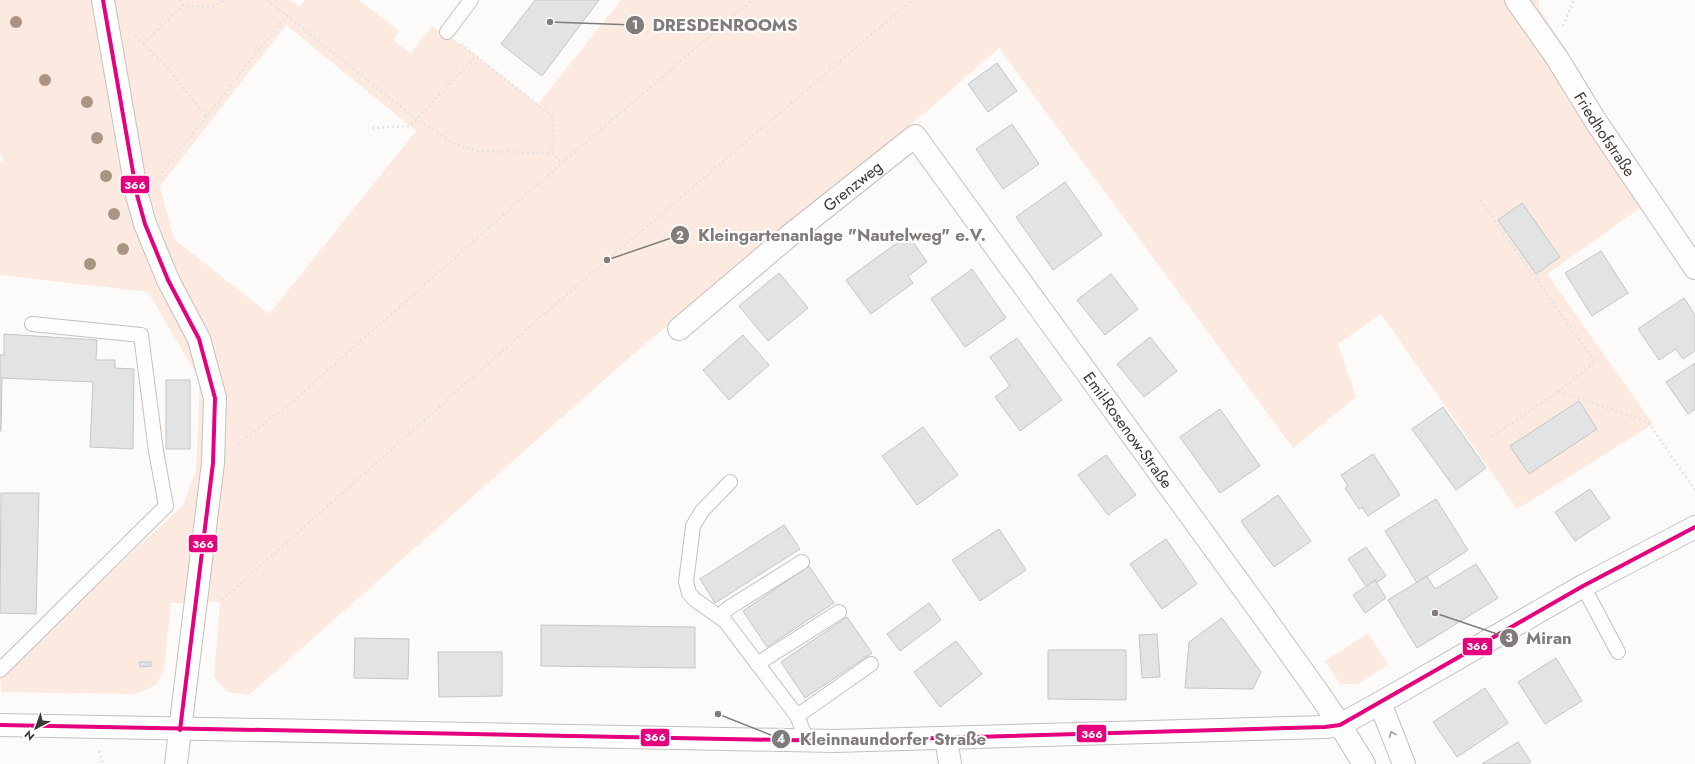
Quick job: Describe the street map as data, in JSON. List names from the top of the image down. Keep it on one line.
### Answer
{"streets":{"street":["Friedhofstraße","Grenzweg","Emil-Rosenow-Straße"]},"crossings":[["Grenzweg","Emil-Rosenow-Straße"]],"places":["DRESDENROOMS","Kleingartenanlage \"Nautelweg\" e.V.","Miran","Kleinnaundorfer Straße"],"lines":["transit line 366"],"north":"bottom left"}
